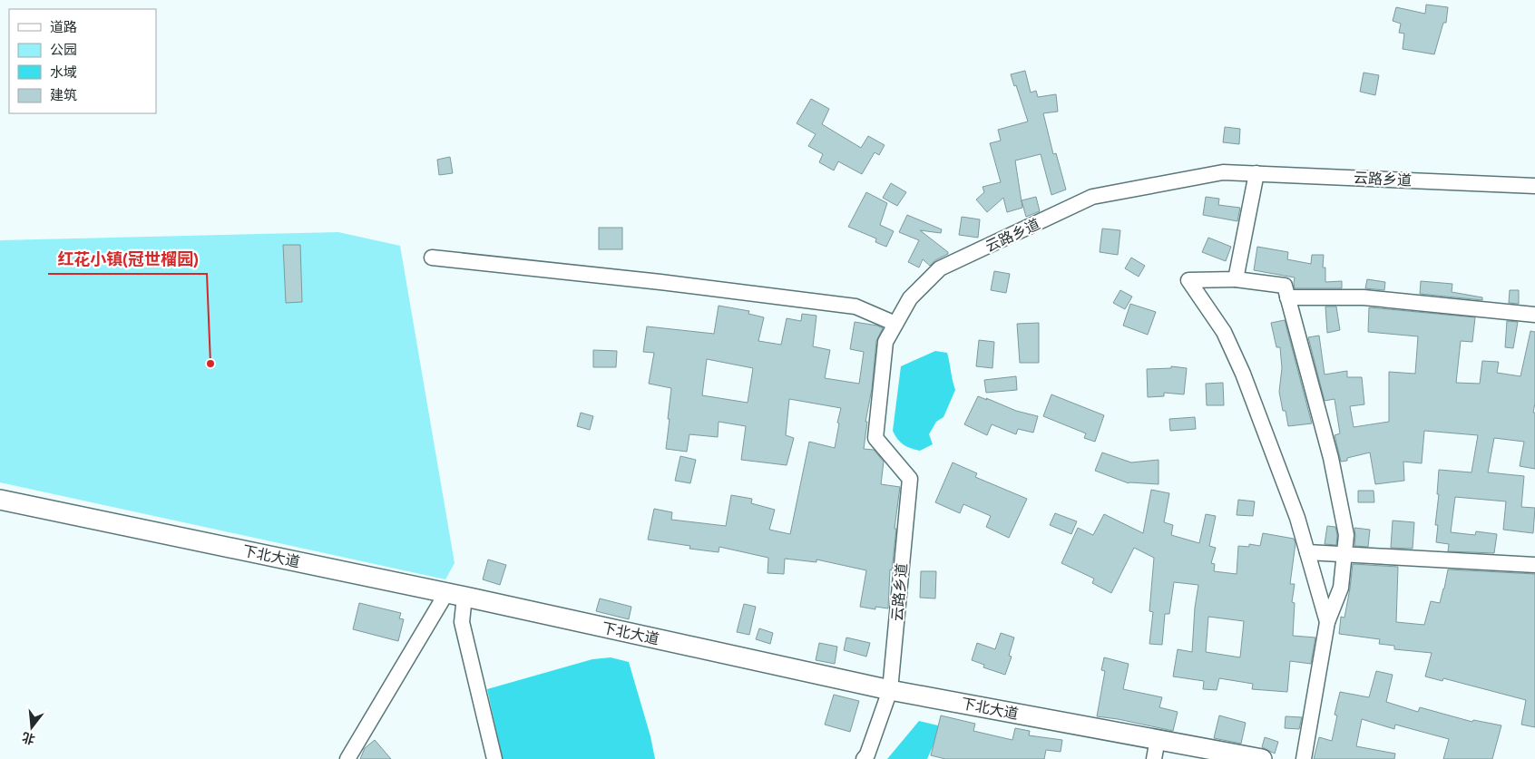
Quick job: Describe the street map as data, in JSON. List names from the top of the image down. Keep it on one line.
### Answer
{"streets":{"street":["云路乡道","下北大道"]},"crossings":[["云路乡道","下北大道"]],"places":["红花小镇(冠世榴园)"],"legend":["道路","公园","水域","建筑"],"north":"bottom"}
